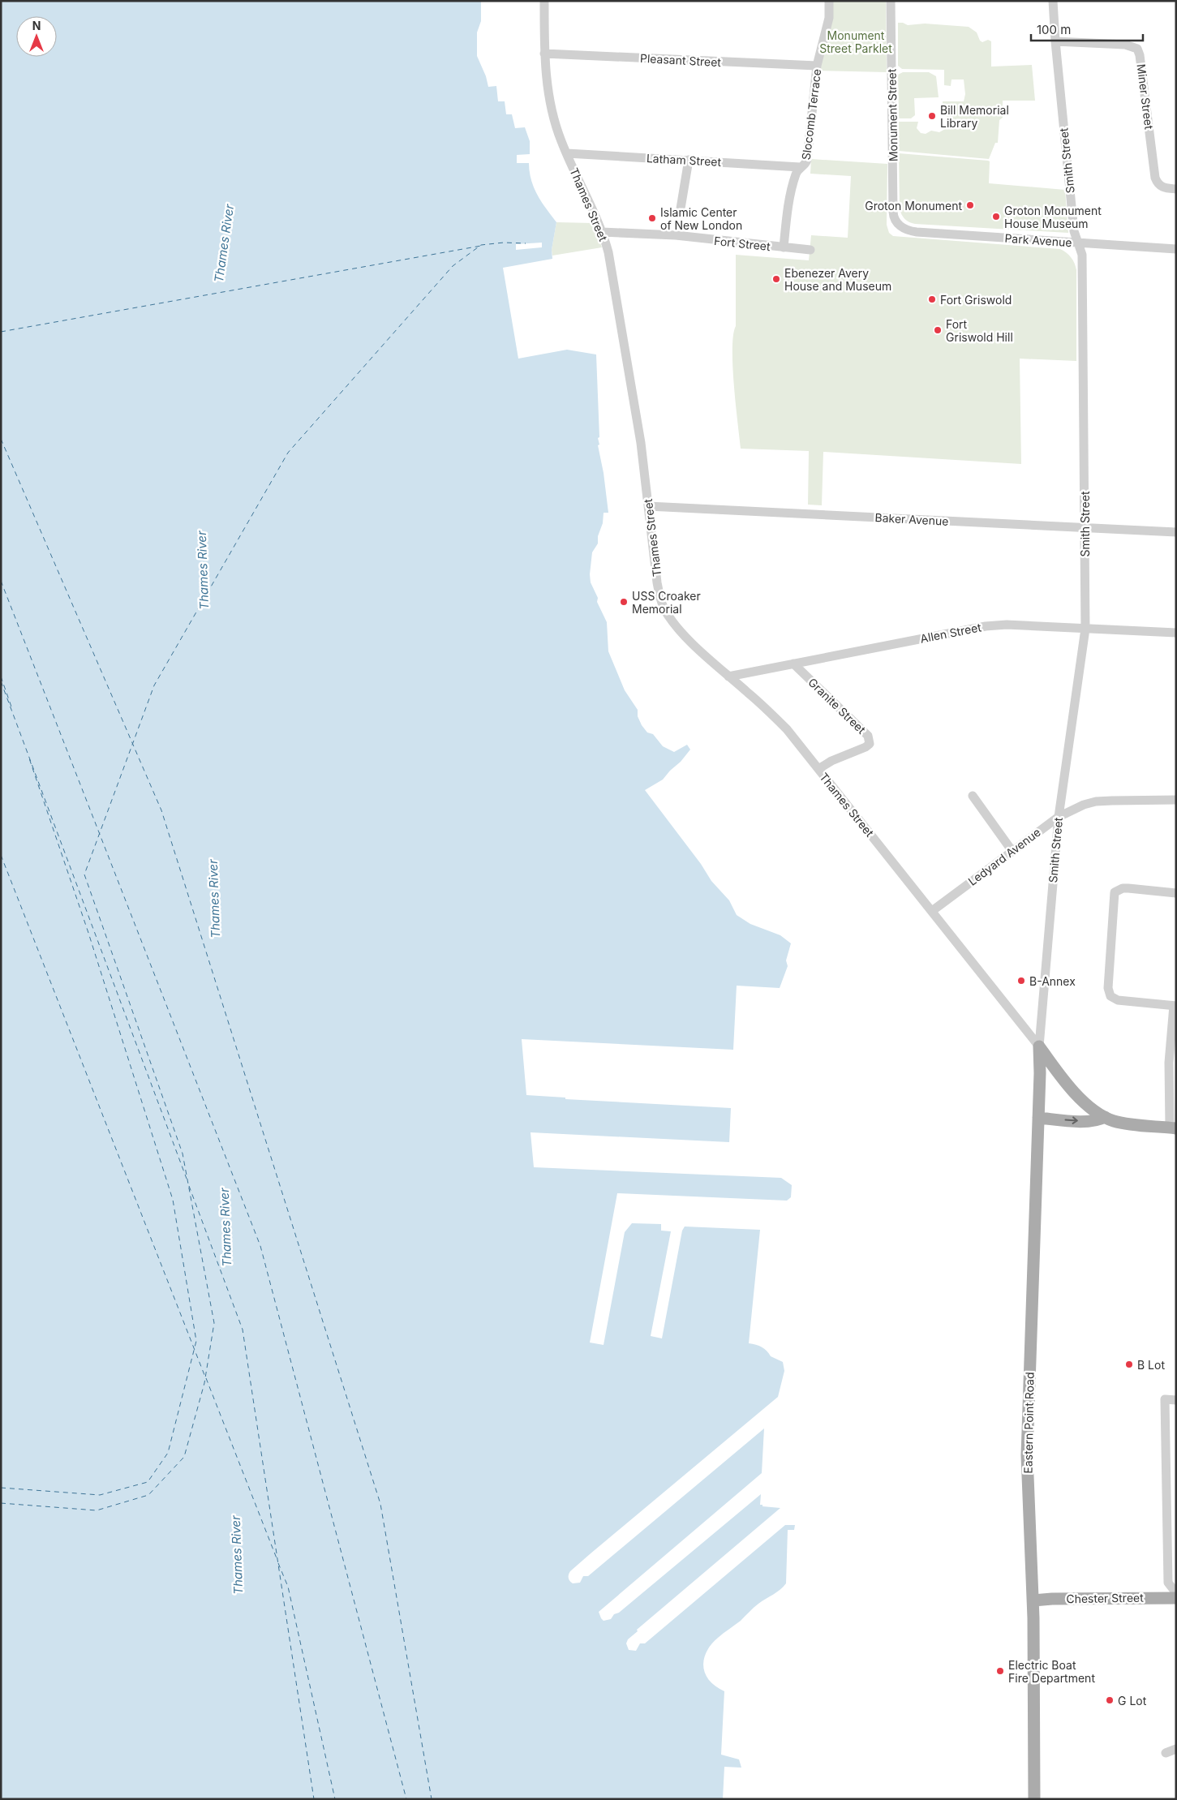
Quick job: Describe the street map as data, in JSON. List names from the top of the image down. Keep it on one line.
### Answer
{"streets":{"main road":["Eastern Point Road","Chester Street"],"street":["Pleasant Street","Miner Street","Slocomb Terrace","Monument Street","Latham Street","Smith Street","Thames Street","Park Avenue","Fort Street","Baker Avenue","Allen Street","Granite Street","Ledyard Avenue"]},"crossings":[["Pleasant Street","Slocomb Terrace"],["Pleasant Street","Thames Street"],["Miner Street","Smith Street"],["Slocomb Terrace","Latham Street"],["Slocomb Terrace","Fort Street"],["Monument Street","Park Avenue"],["Latham Street","Thames Street"],["Smith Street","Thames Street"],["Smith Street","Park Avenue"],["Smith Street","Baker Avenue"],["Smith Street","Allen Street"],["Smith Street","Ledyard Avenue"],["Smith Street","Eastern Point Road"],["Thames Street","Fort Street"],["Thames Street","Baker Avenue"],["Thames Street","Allen Street"],["Thames Street","Granite Street"],["Thames Street","Ledyard Avenue"],["Thames Street","Eastern Point Road"],["Allen Street","Granite Street"],["Eastern Point Road","Chester Street"]],"water":["Thames River"],"parks":["Monument Street Parklet"],"places":["Bill Memorial Library","Groton Monument","Groton Monument House Museum","Islamic Center of New London","Ebenezer Avery House and Museum","Fort Griswold","Fort Griswold Hill","USS Croaker Memorial","B-Annex","B Lot","Electric Boat Fire Department","G Lot"],"scale_bar":"100 m","north":"top"}
